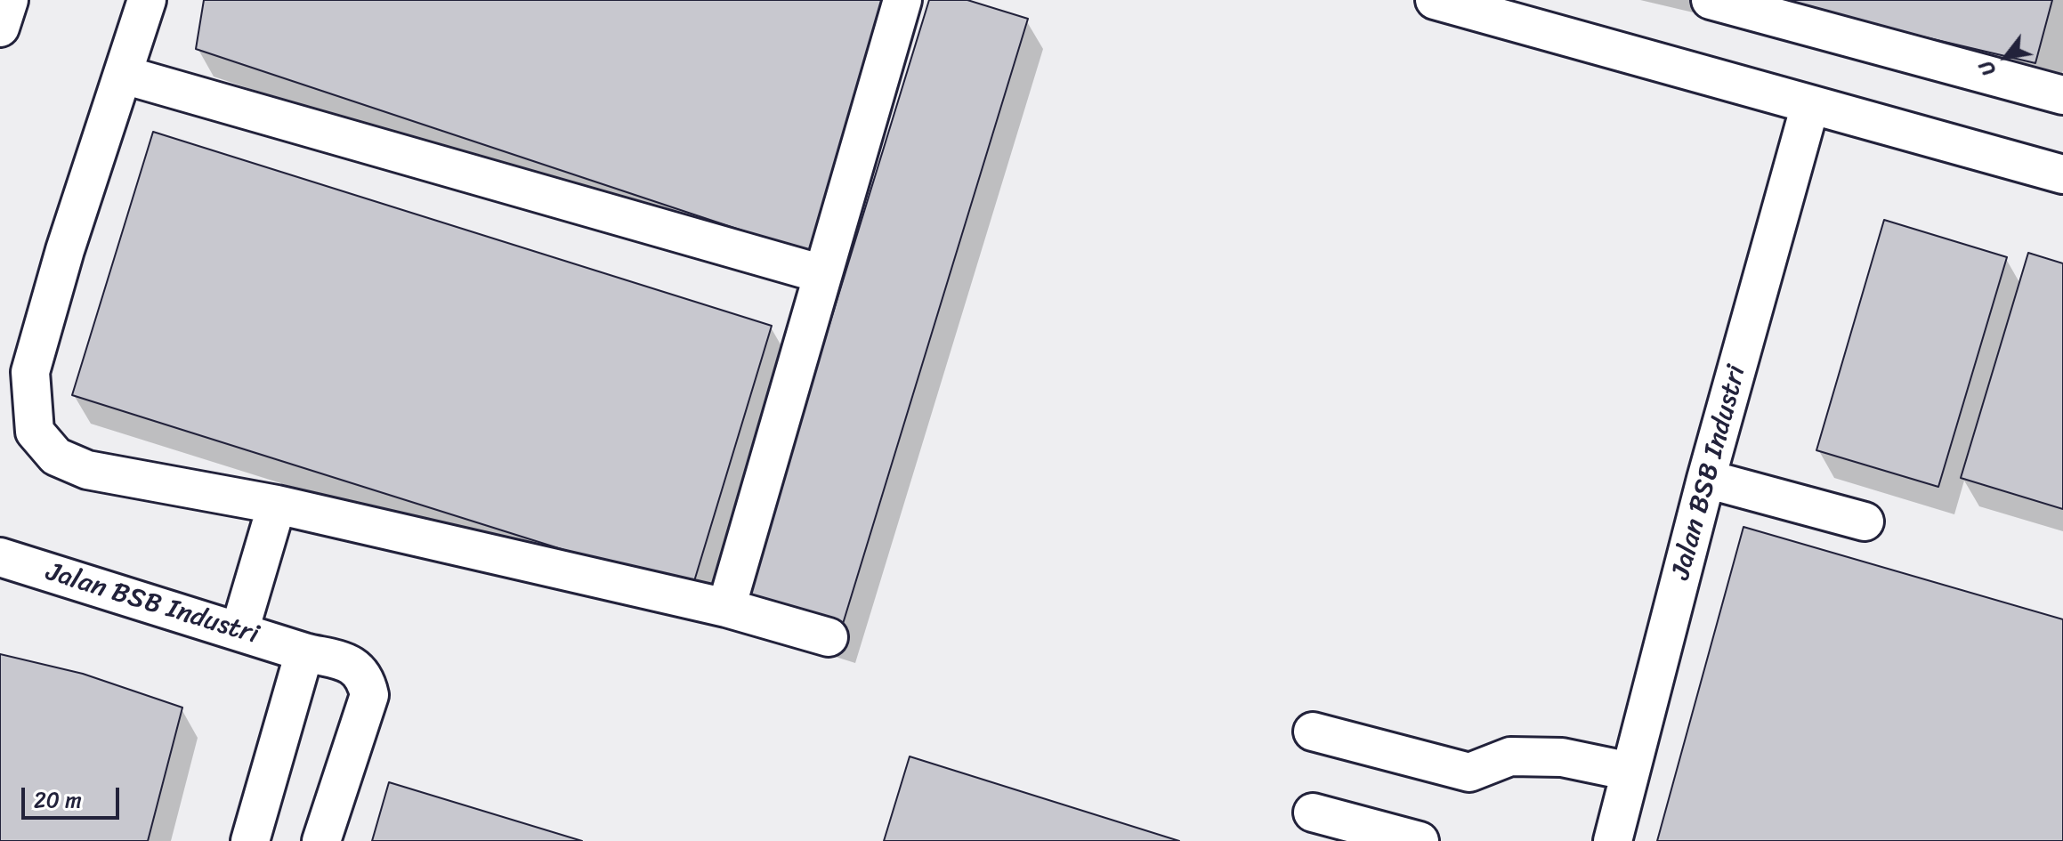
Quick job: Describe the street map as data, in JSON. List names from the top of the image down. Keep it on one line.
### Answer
{"streets":{"lane":["Jalan BSB Industri"]},"scale_bar":"20 m","north":"bottom left"}
